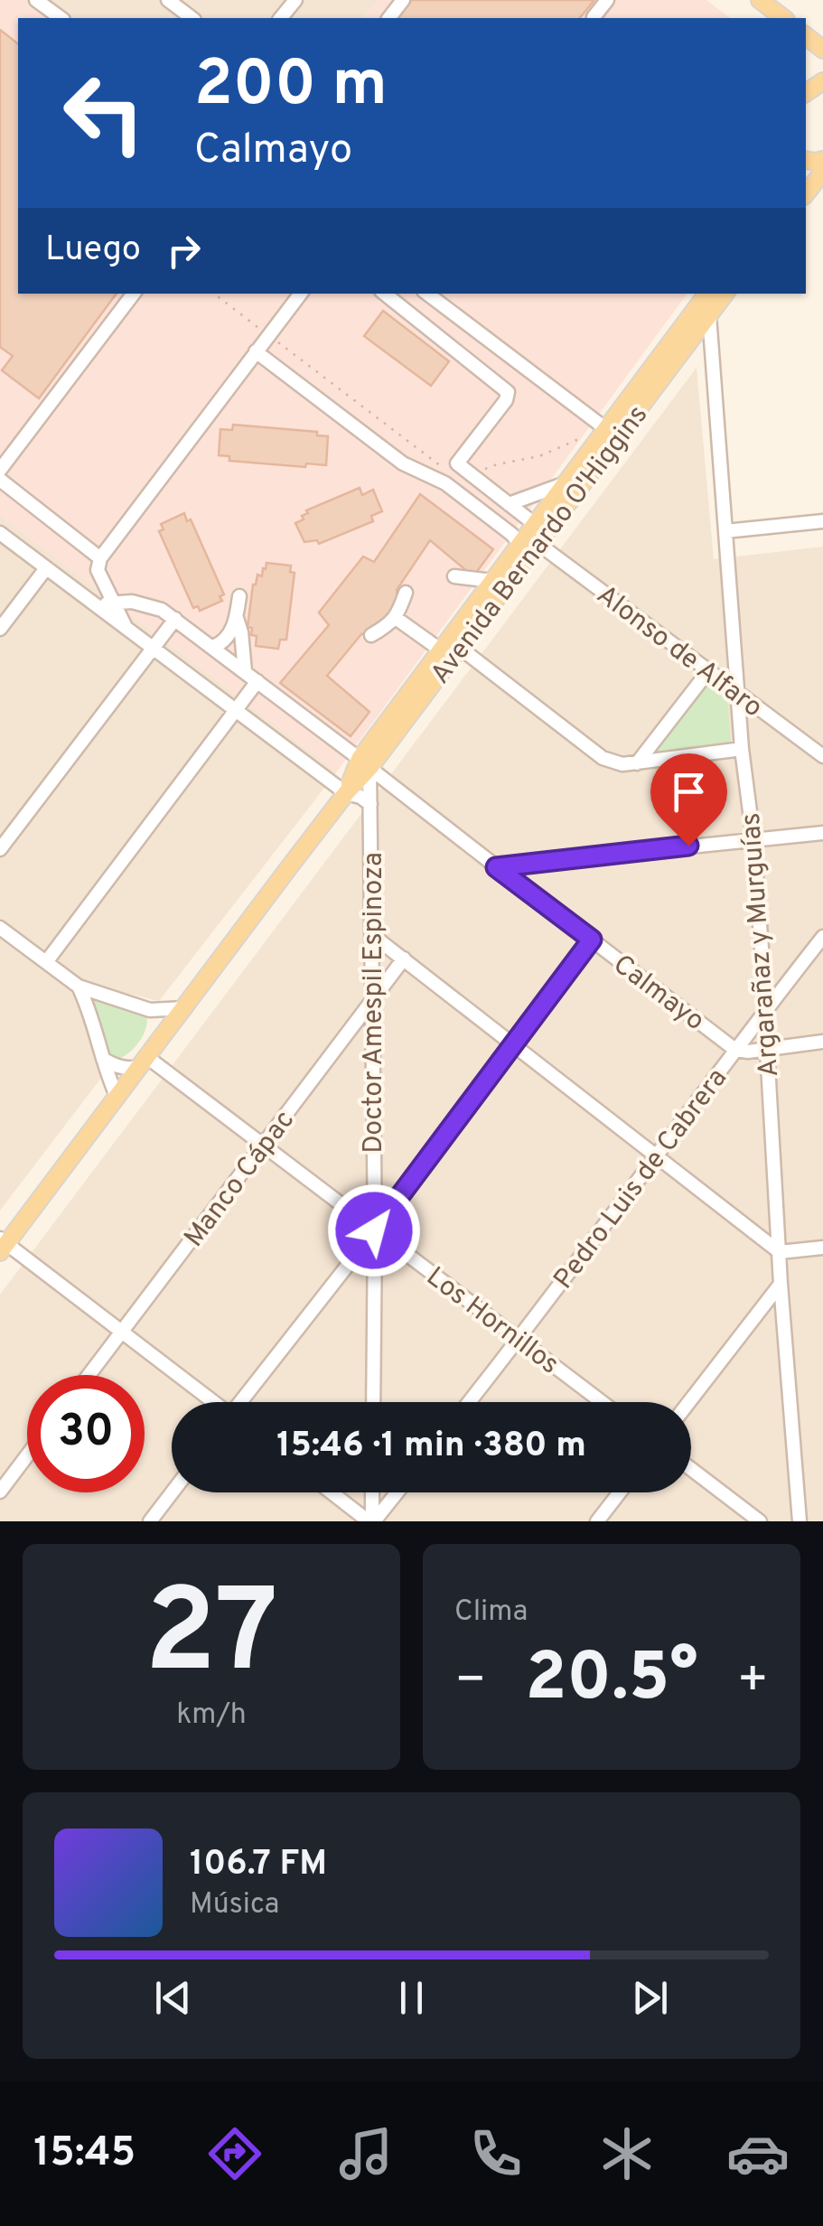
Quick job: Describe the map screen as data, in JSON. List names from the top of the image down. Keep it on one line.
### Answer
{"streets":{"main road":["Avenida Bernardo O'Higgins"],"street":["Alonso de Alfaro","Argarañaz y Murguías","Calmayo","Doctor Amespil Espinoza","Manco Cápac","Pedro Luis de Cabrera","Los Hornillos"]},"crossings":[["Avenida Bernardo O'Higgins","Alonso de Alfaro"],["Avenida Bernardo O'Higgins","Argarañaz y Murguías"],["Avenida Bernardo O'Higgins","Calmayo"],["Avenida Bernardo O'Higgins","Doctor Amespil Espinoza"],["Avenida Bernardo O'Higgins","Los Hornillos"],["Alonso de Alfaro","Argarañaz y Murguías"],["Argarañaz y Murguías","Pedro Luis de Cabrera"],["Calmayo","Doctor Amespil Espinoza"],["Calmayo","Pedro Luis de Cabrera"],["Doctor Amespil Espinoza","Manco Cápac"],["Doctor Amespil Espinoza","Los Hornillos"],["Manco Cápac","Los Hornillos"],["Pedro Luis de Cabrera","Los Hornillos"]],"page":{"turn":["200 m","Calmayo"],"then":"Luego","limit":"30","trip":"15:46 · 1 min · 380 m","tile":[["27","km/h"],"Clima"],"heat":["−","20.5°","+"],"song":["106.7 FM","Música"],"tabs":"15:45"}}
